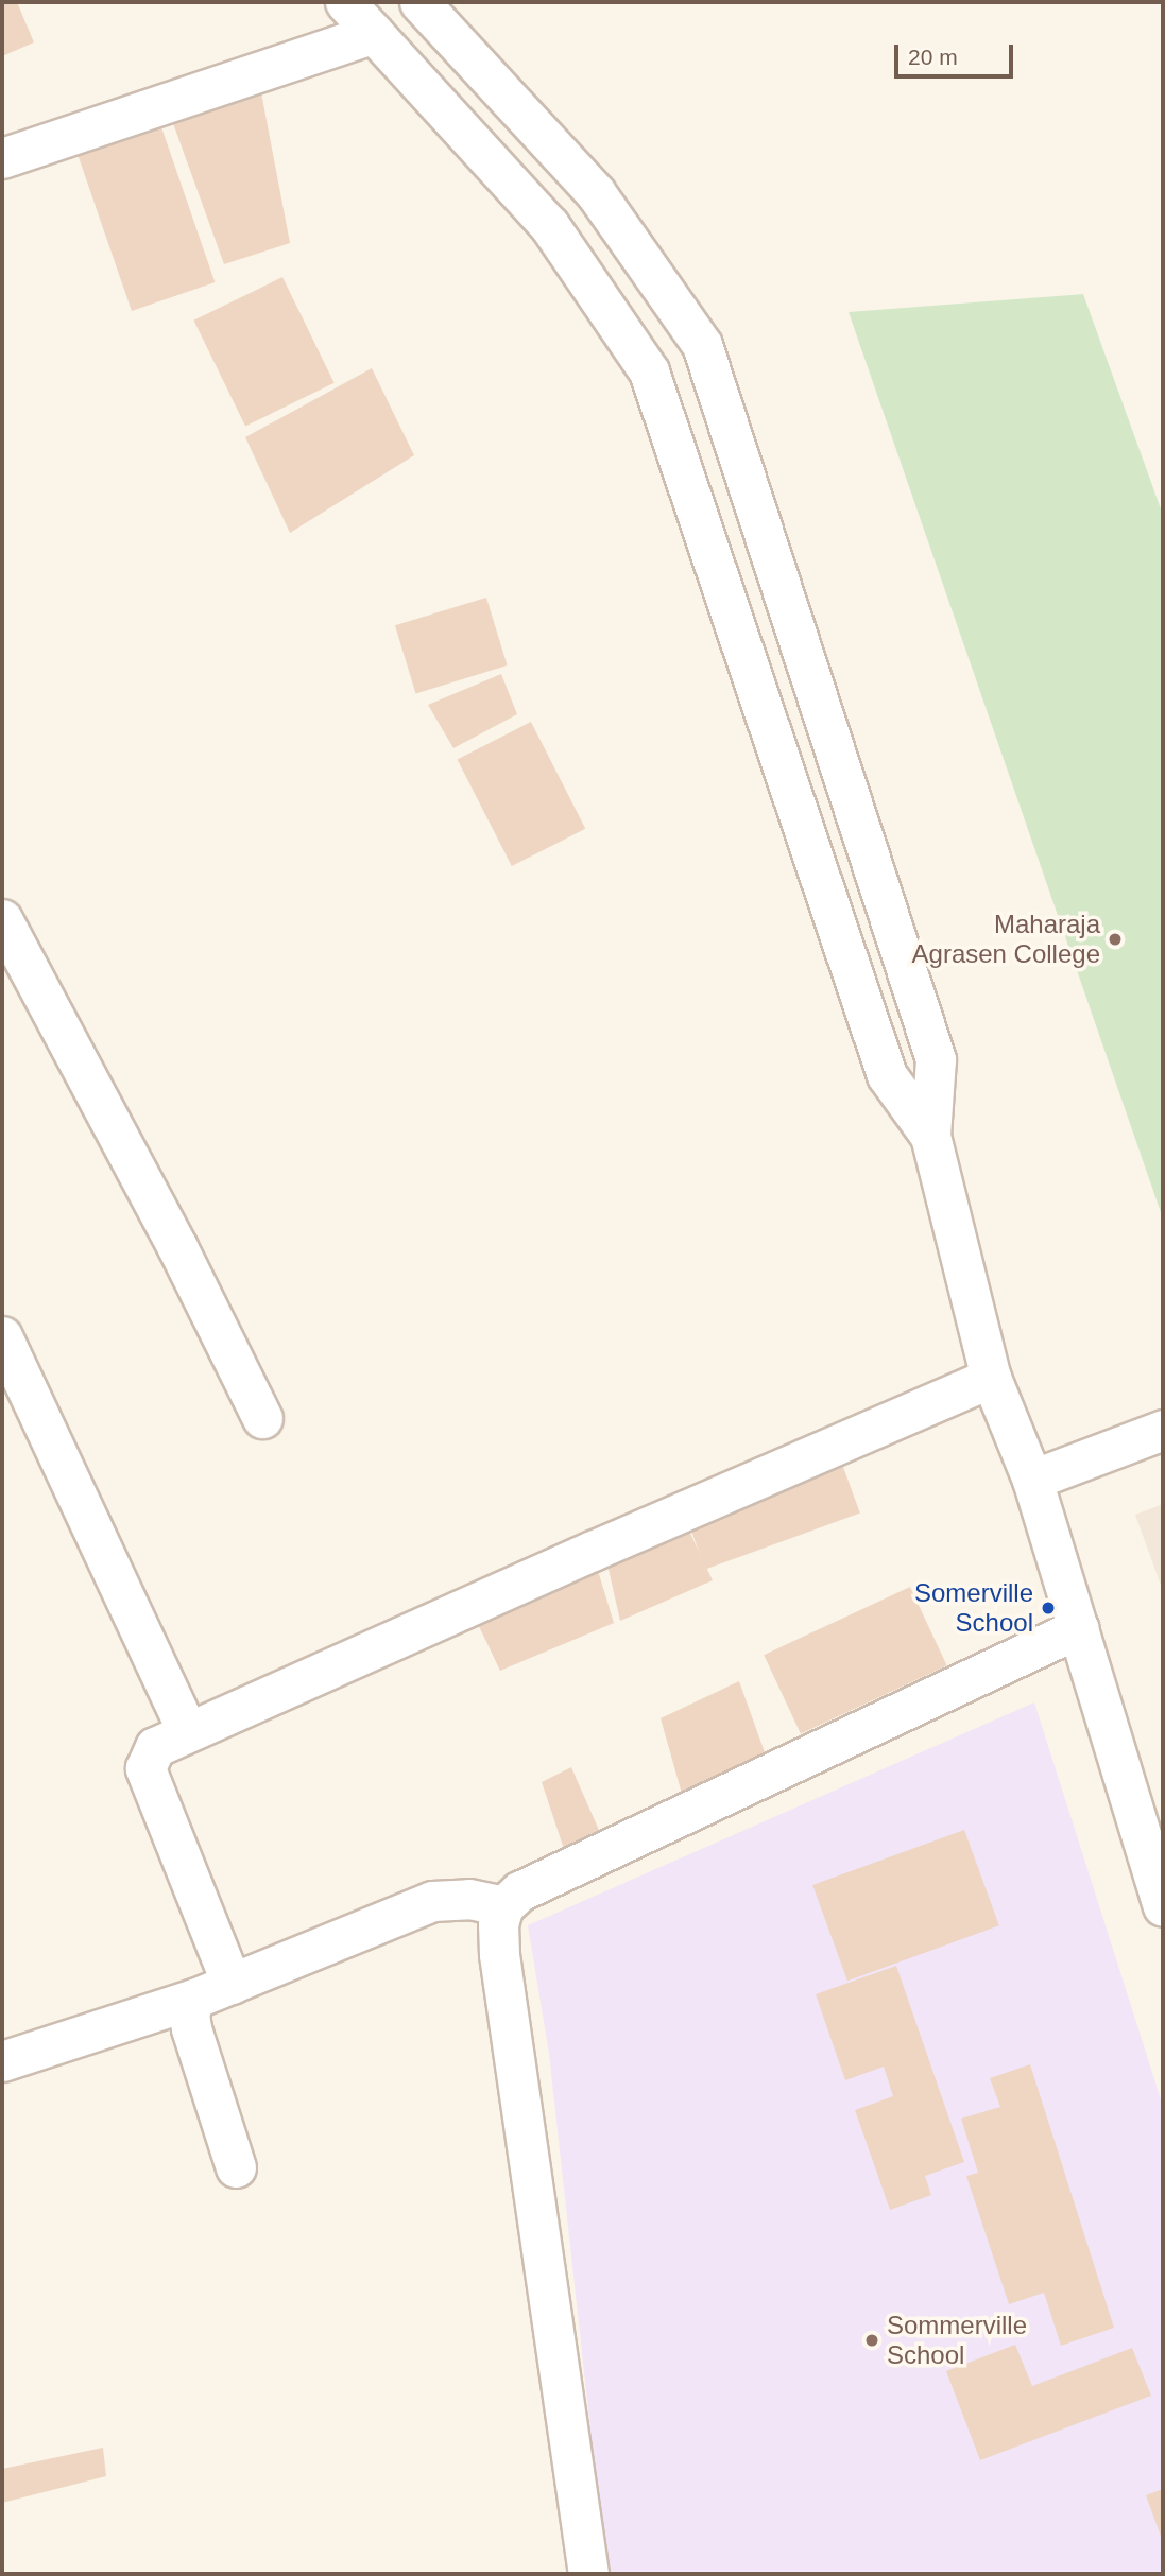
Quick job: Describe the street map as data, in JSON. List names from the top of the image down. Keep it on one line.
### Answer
{"places":["Maharaja Agrasen College","Somerville School","Sommerville School"],"scale_bar":"20 m"}
